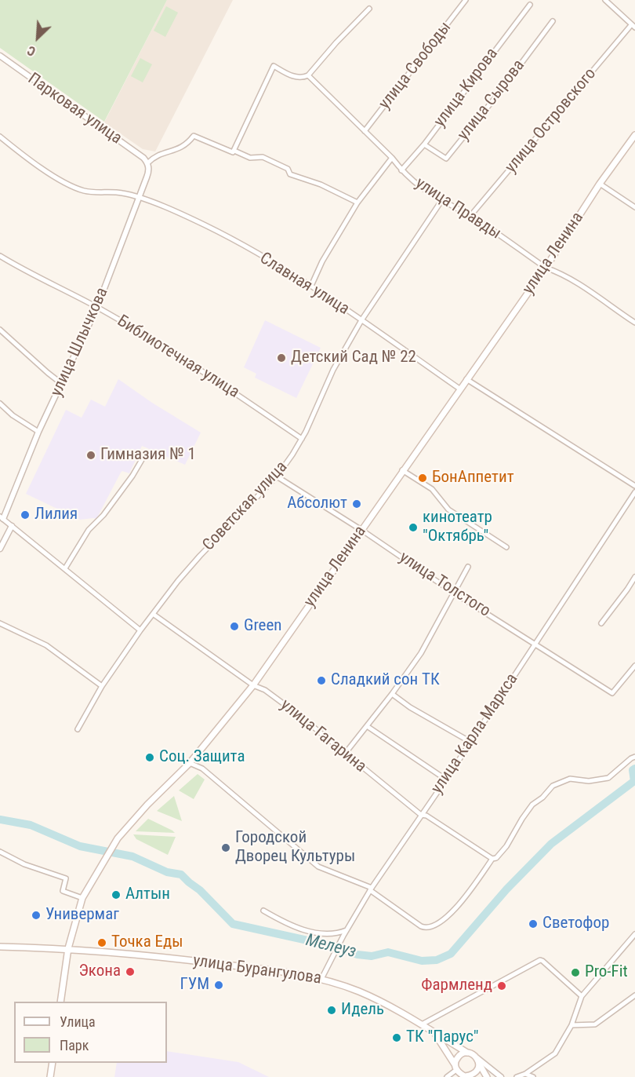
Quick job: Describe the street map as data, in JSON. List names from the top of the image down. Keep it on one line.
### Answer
{"streets":{"main road":["улица Ленина","улица Бурангулова"],"street":["улица Свободы","улица Кирова","улица Сырова","Парковая улица","улица Островского","улица Правды","Славная улица","улица Шлычкова","Библиотечная улица","Советская улица","улица Толстого","улица Карла Маркса","улица Гагарина"]},"crossings":[["улица Свободы","улица Правды"],["улица Кирова","улица Сырова"],["улица Кирова","улица Правды"],["Парковая улица","улица Шлычкова"],["улица Островского","улица Правды"],["улица Правды","улица Ленина"],["улица Правды","Советская улица"],["улица Ленина","Славная улица"],["улица Ленина","улица Толстого"],["улица Ленина","улица Гагарина"],["улица Ленина","улица Бурангулова"],["Славная улица","улица Шлычкова"],["Славная улица","Советская улица"],["улица Шлычкова","Библиотечная улица"],["Библиотечная улица","Советская улица"],["Советская улица","улица Толстого"],["Советская улица","улица Гагарина"],["улица Толстого","улица Карла Маркса"],["улица Карла Маркса","улица Гагарина"],["улица Карла Маркса","улица Бурангулова"]],"water":["Мелеуз"],"places":["Детский Сад № 22","Гимназия № 1","БонАппетит","Абсолют","Лилия","кинотеатр \"Октябрь\"","Green","Сладкий сон ТК","Соц. Защита","Городской Дворец Культуры","Алтын","Универмаг","Светофор","Точка Еды","Экона","Pro-Fit","ГУМ","Фармленд","Идель","ТК \"Парус\""],"legend":["Улица","Парк"],"north":"bottom left"}
